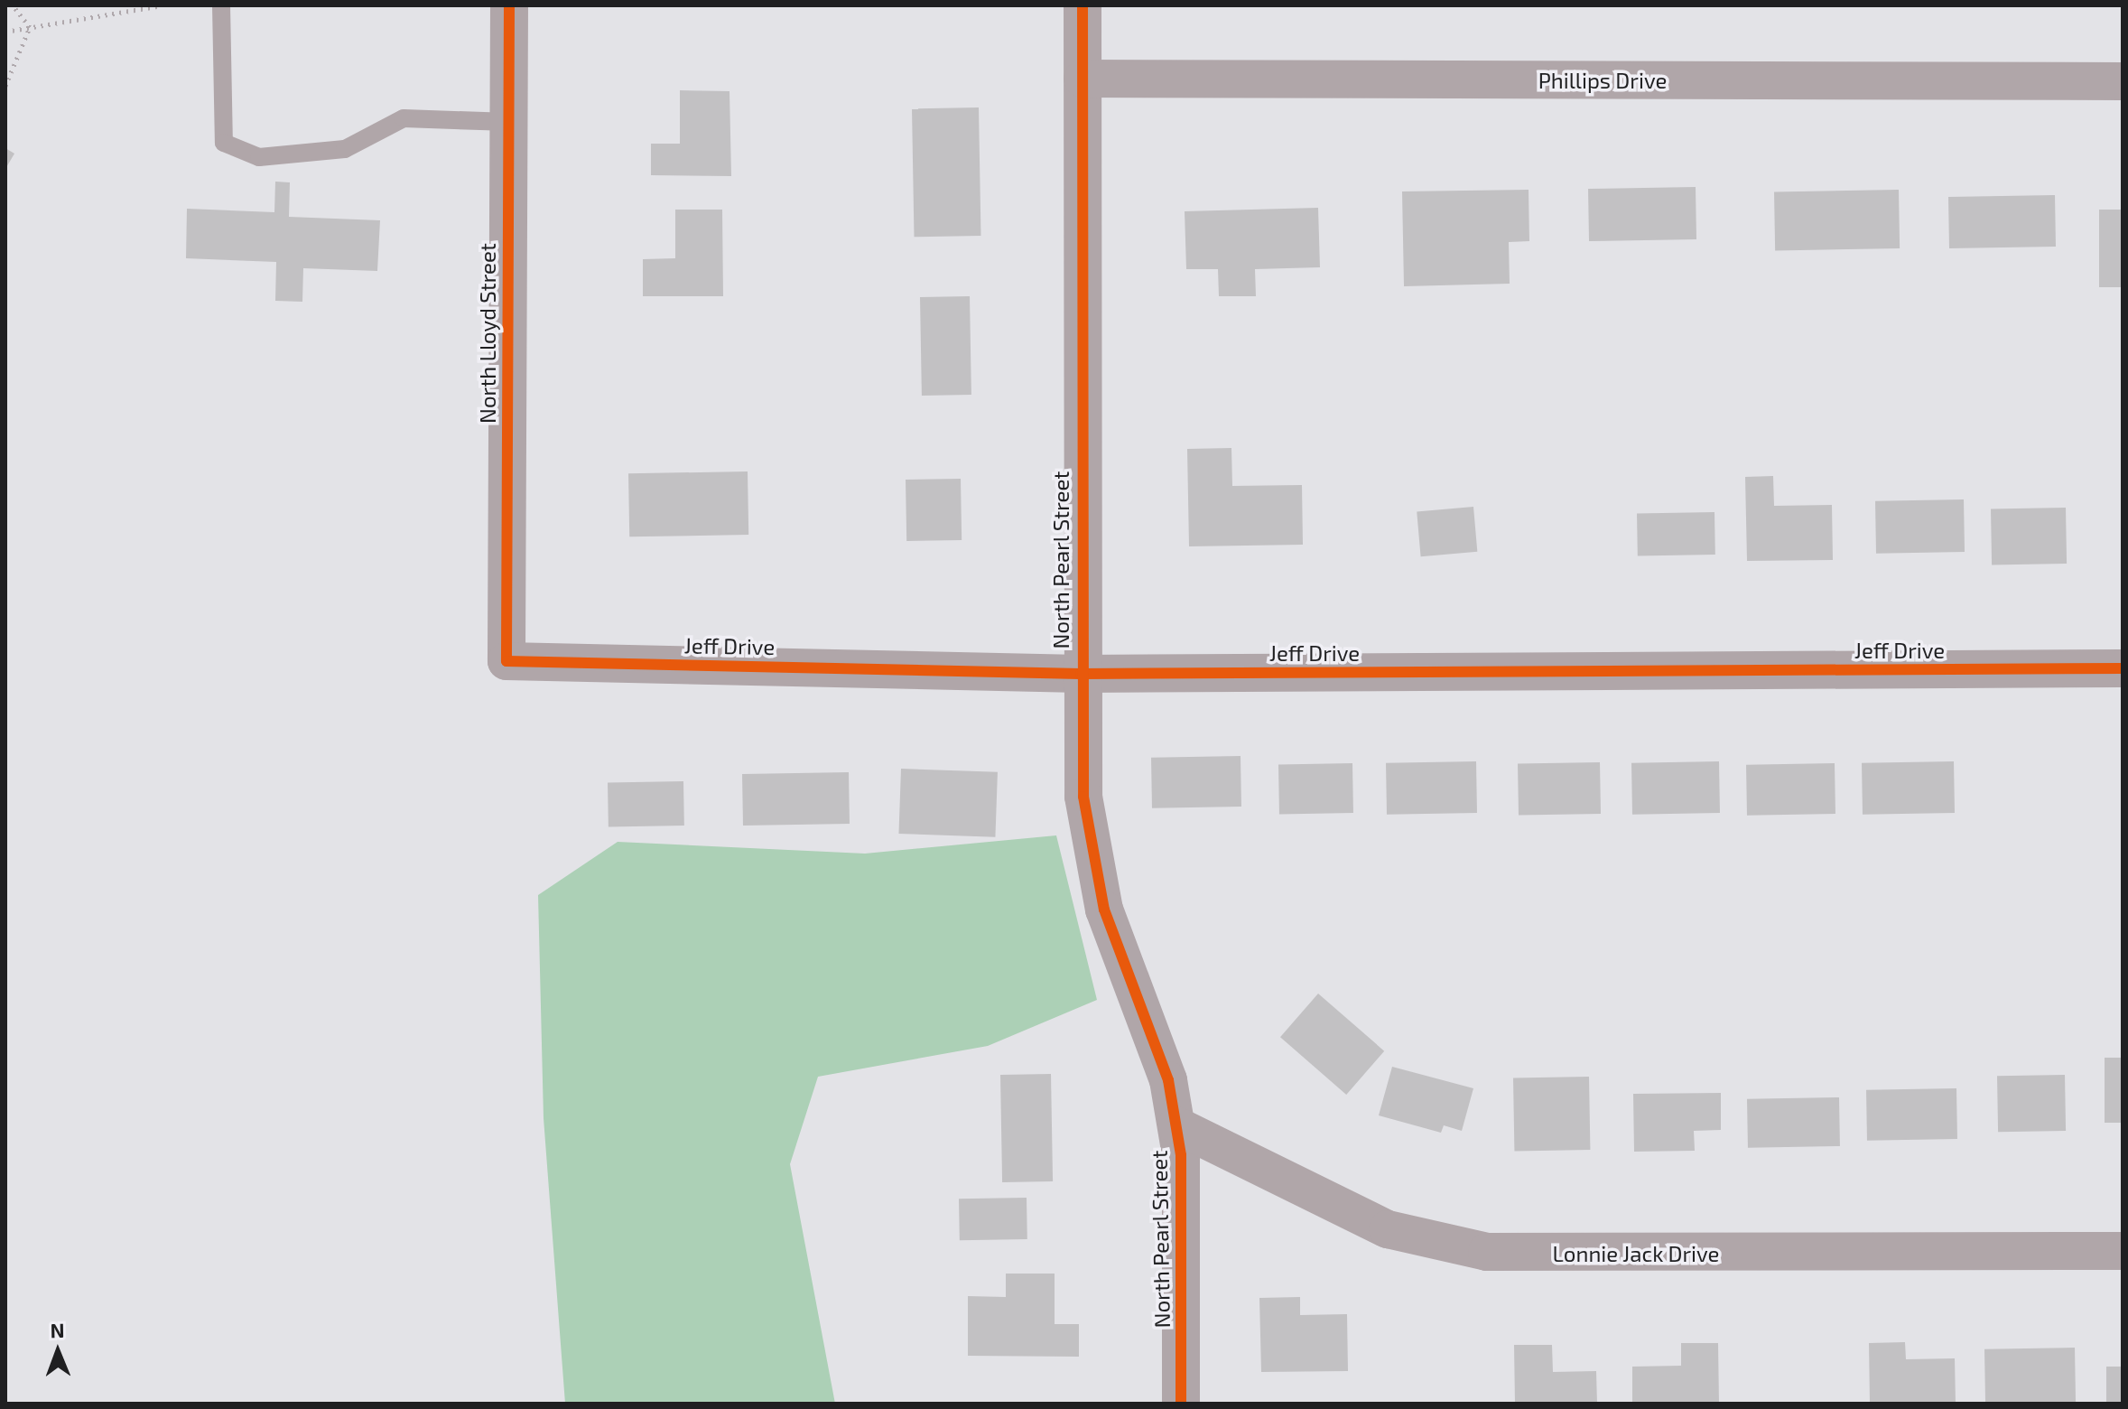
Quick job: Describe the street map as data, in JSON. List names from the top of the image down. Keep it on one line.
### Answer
{"streets":{"street":["Phillips Drive","North Lloyd Street","North Pearl Street","Jeff Drive","Lonnie Jack Drive"]},"crossings":[["Phillips Drive","North Pearl Street"],["North Lloyd Street","Jeff Drive"],["North Pearl Street","Jeff Drive"],["North Pearl Street","Lonnie Jack Drive"]],"north":"top"}
